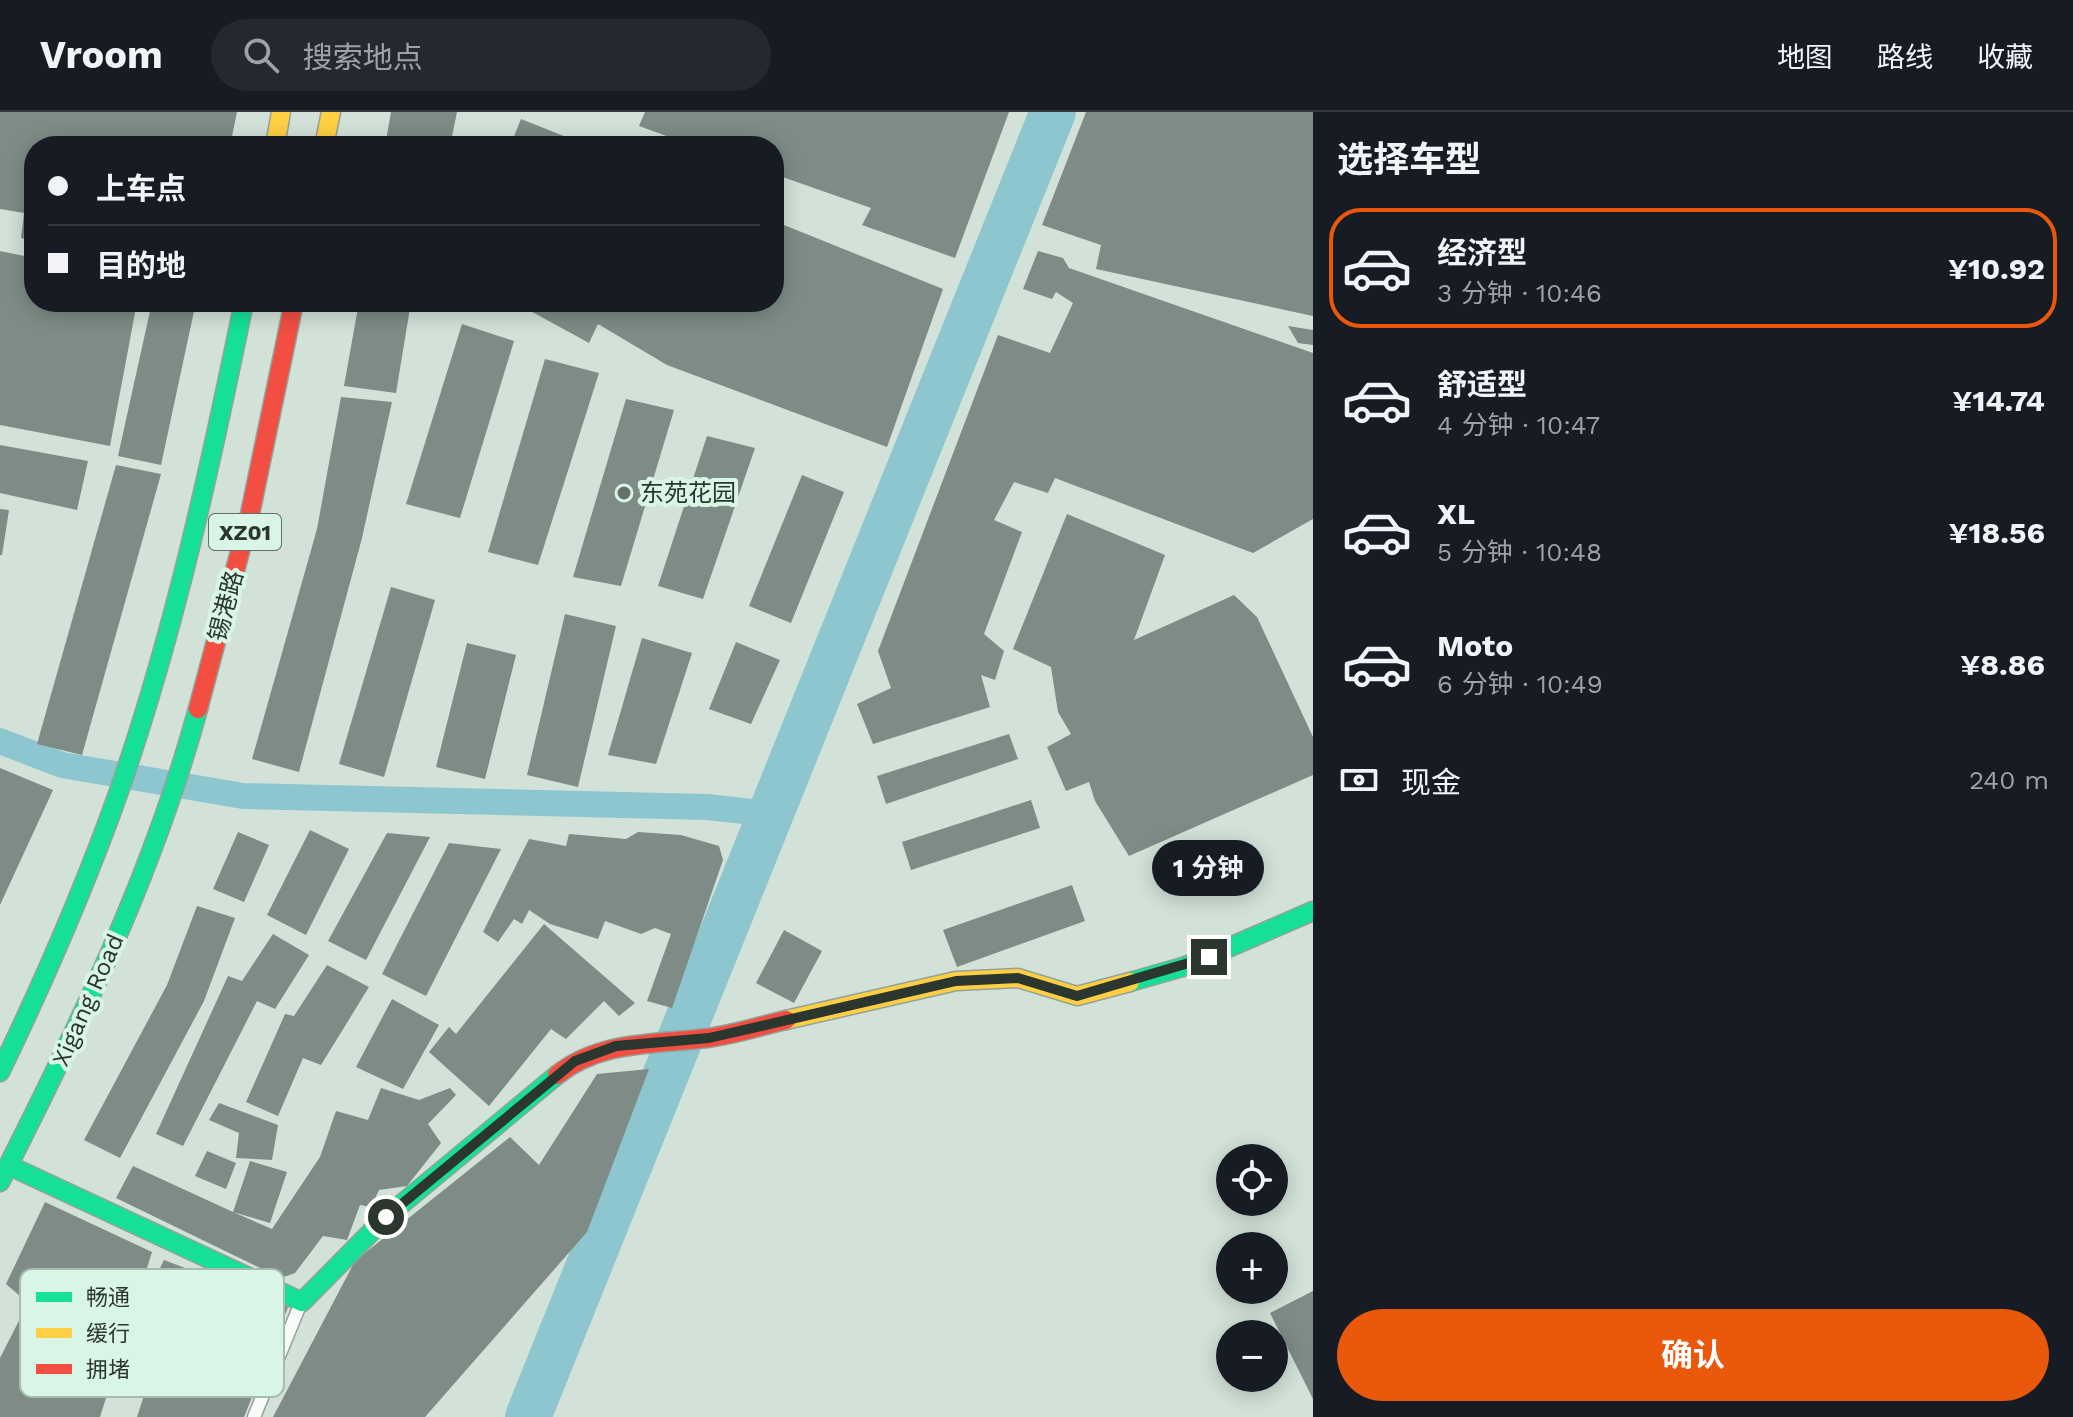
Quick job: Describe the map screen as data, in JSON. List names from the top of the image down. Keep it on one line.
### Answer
{"streets":{"main road":["XZ01","锡港路","Xigang Road"]},"crossings":[["锡港路","Xigang Road"]],"places":["东苑花园"],"legend":["畅通","缓行","拥堵"],"page":{"header":"Vroom","search":"搜索地点","nav":["地图","路线","收藏"],"heading":"选择车型","banner":["上车点","目的地"],"list":[{"name":"经济型","note":"3 分钟 · 10:46","value":"¥10.92"},{"name":"舒适型","note":"4 分钟 · 10:47","value":"¥14.74"},{"name":"XL","note":"5 分钟 · 10:48","value":"¥18.56"},{"name":"Moto","note":"6 分钟 · 10:49","value":"¥8.86"}],"pay":["现金","240 m"],"bubble":"1 分钟","map_buttons":["+","−"],"buttons":"确认"}}
